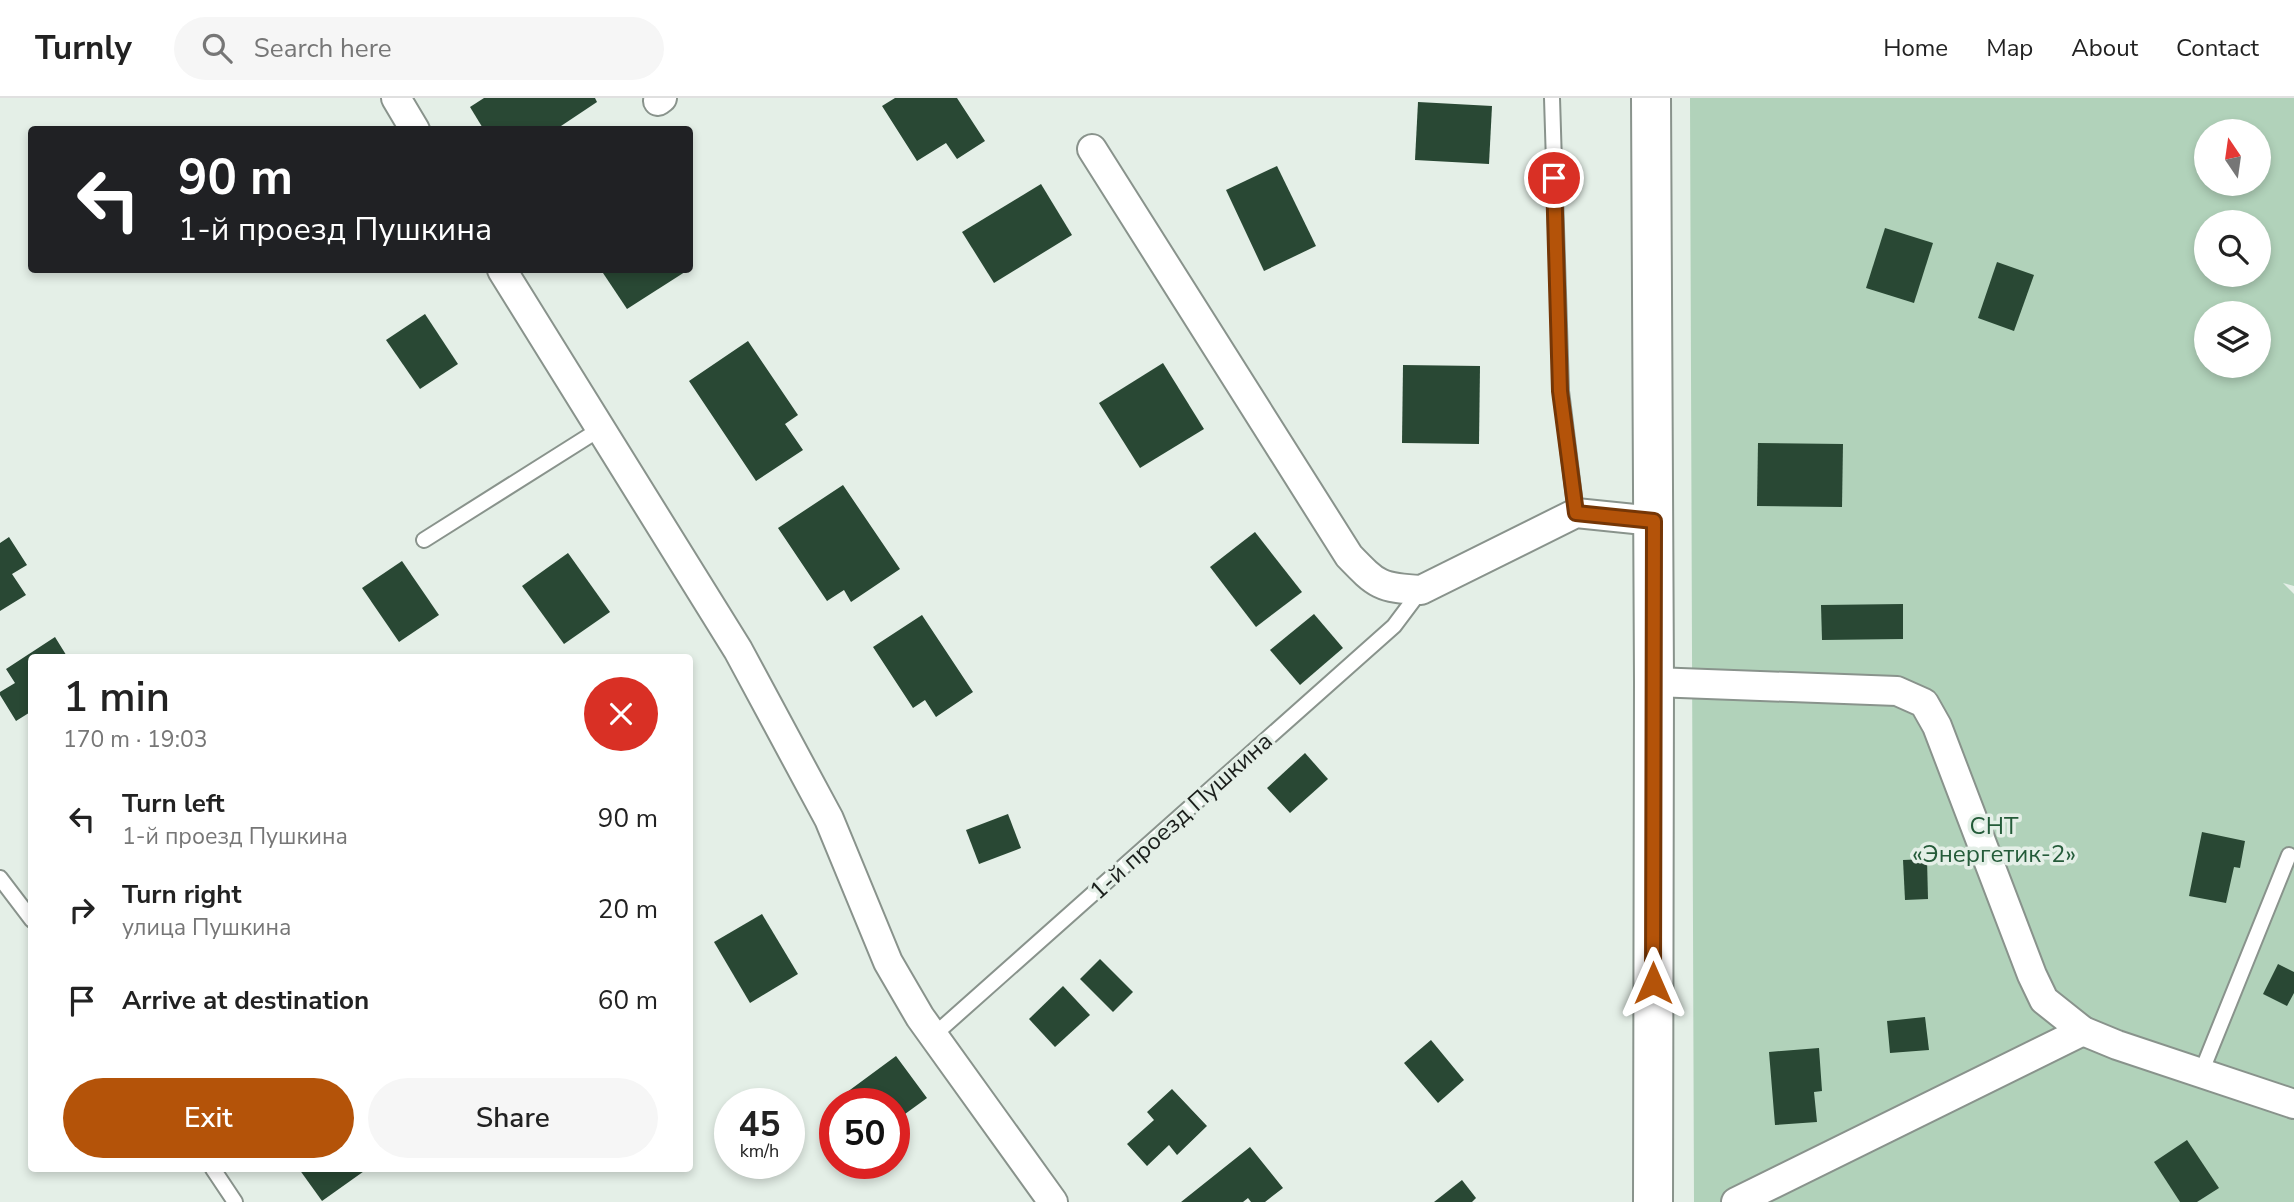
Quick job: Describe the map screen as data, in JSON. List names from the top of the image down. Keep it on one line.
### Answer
{"streets":{"street":["1-й проезд Пушкина"]},"parks":["СНТ «Энергетик-2»"],"north":"top","page":{"header":"Turnly","search":"Search here","nav":["Home","Map","About","Contact"],"turn":["90 m","1-й проезд Пушкина"],"heading":["1 min","170 m · 19:03"],"list":[{"name":"Turn left","note":"1-й проезд Пушкина","value":"90 m"},{"name":"Turn right","note":"улица Пушкина","value":"20 m"},{"name":"Arrive at destination","value":"60 m"}],"buttons":["Exit","Share"],"speed":"45 km/h","limit":"50"}}
